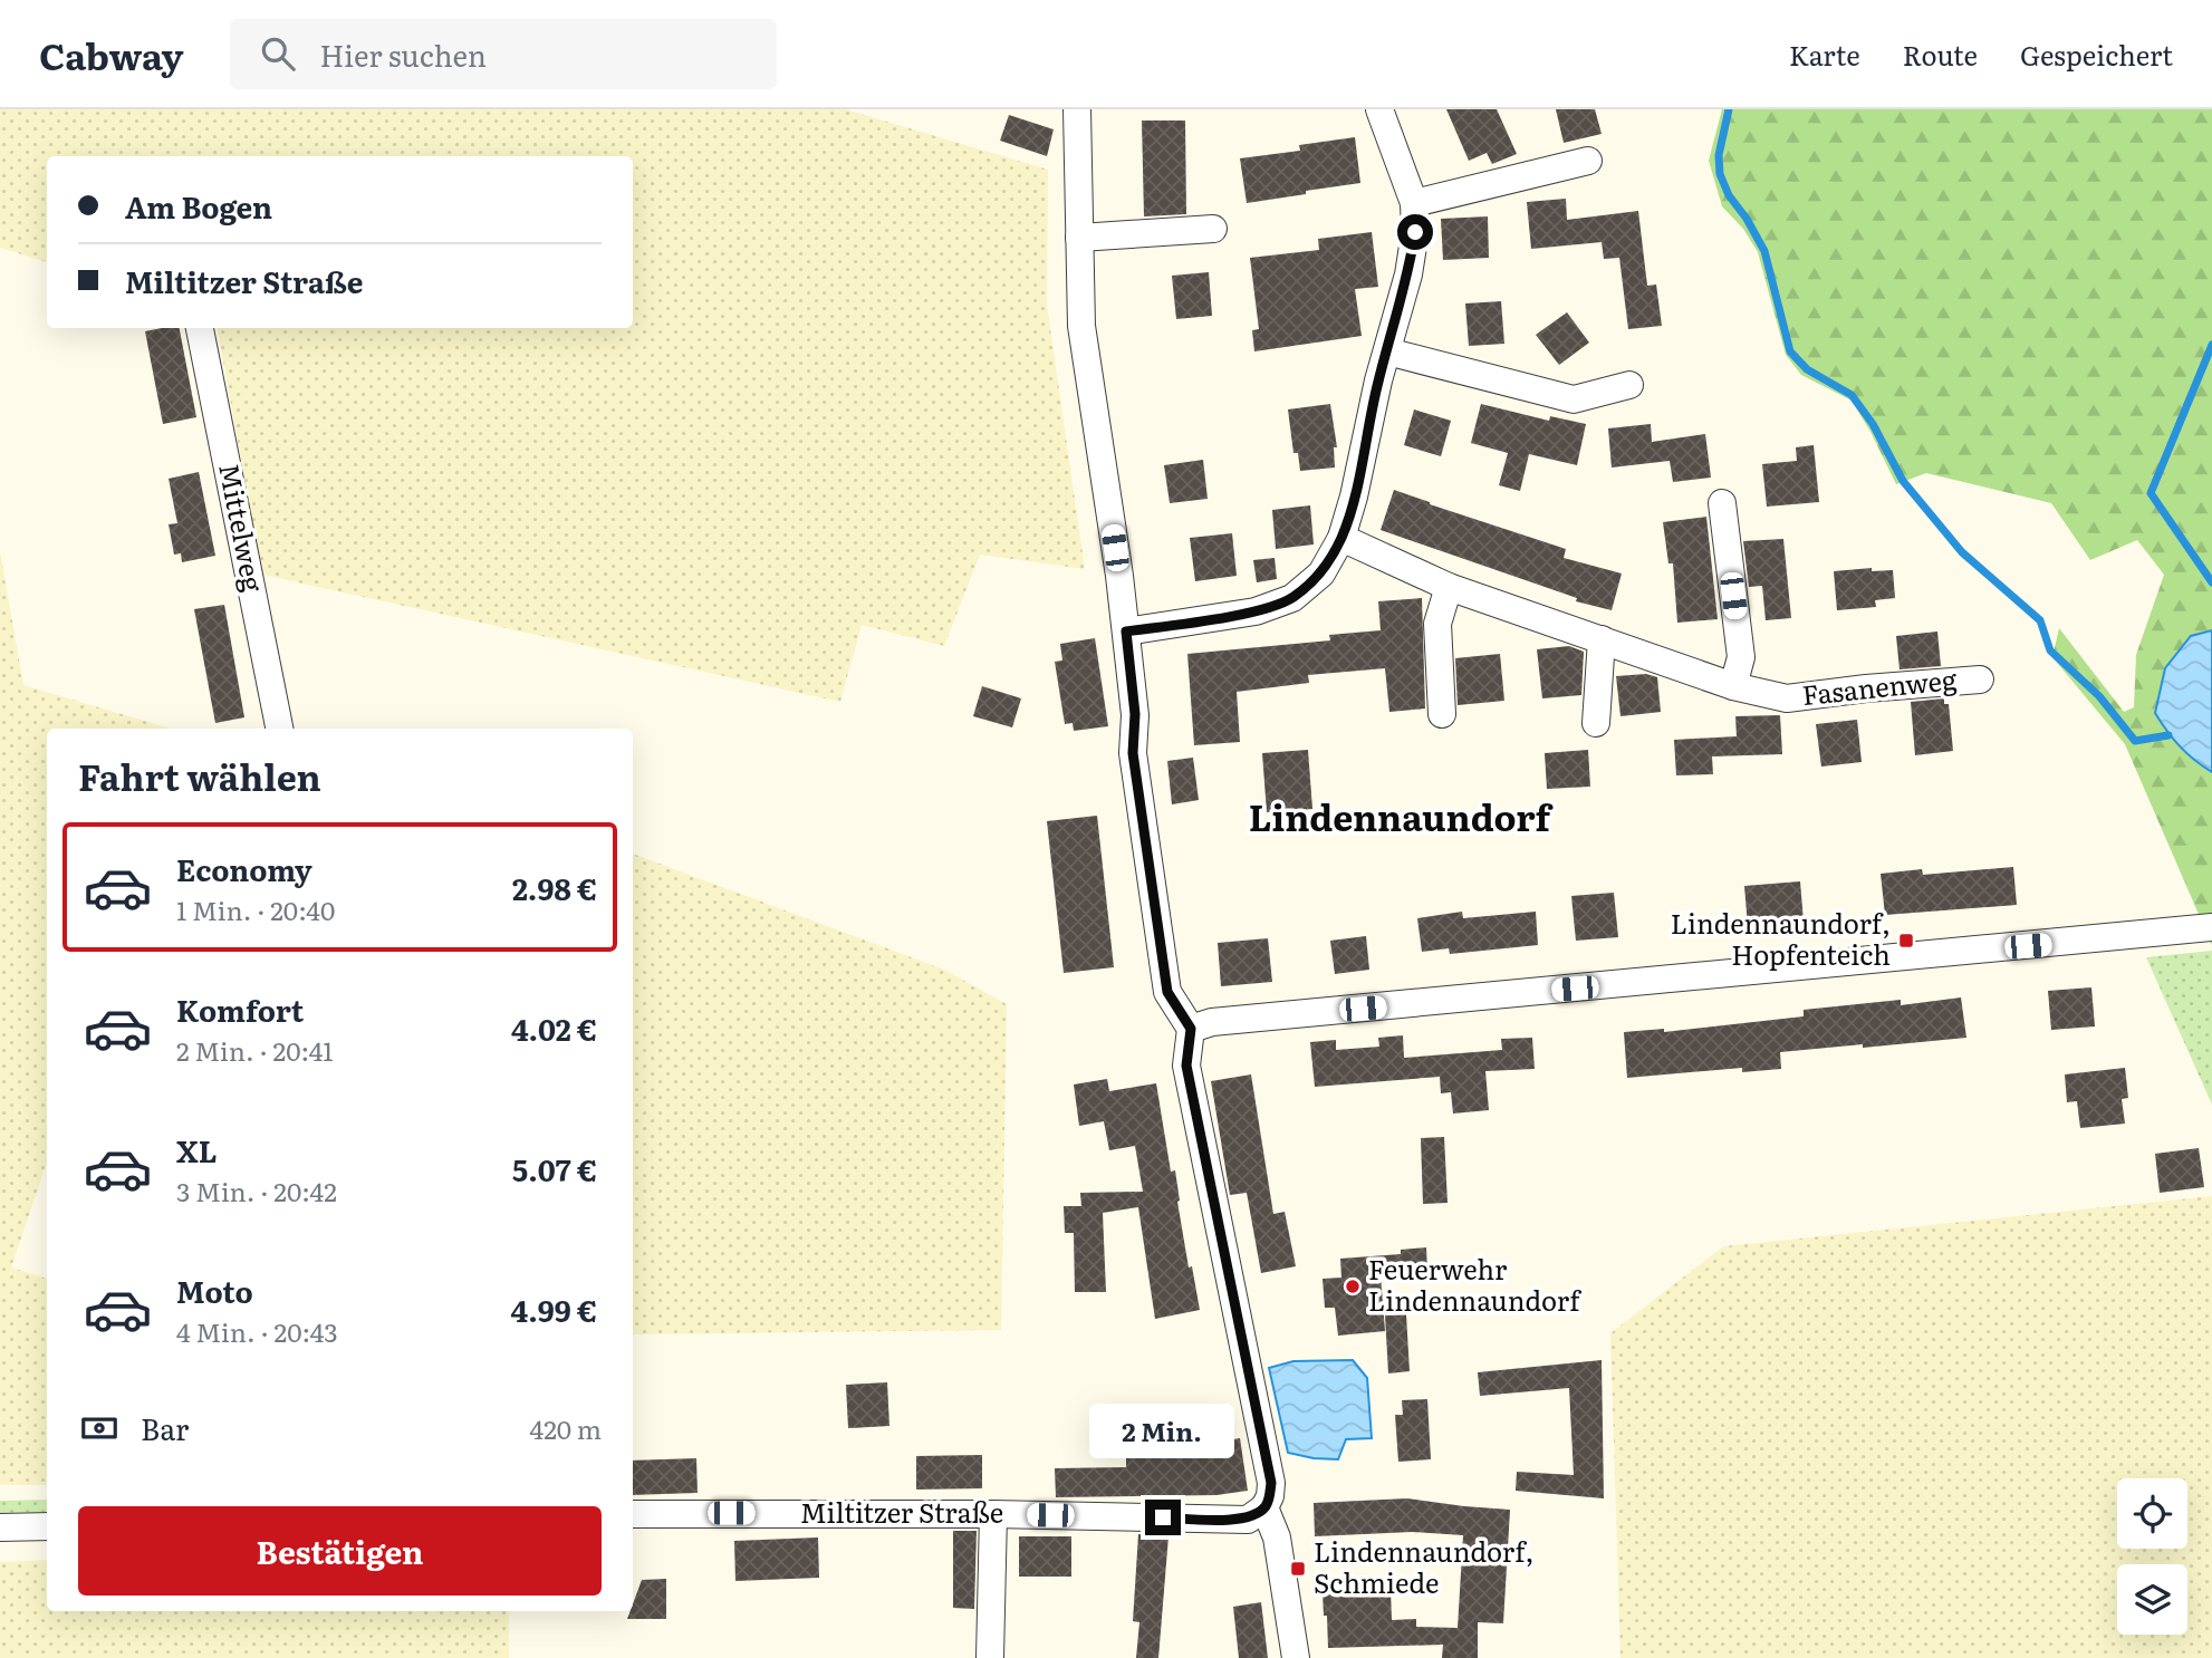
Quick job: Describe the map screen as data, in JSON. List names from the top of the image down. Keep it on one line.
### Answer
{"streets":{"street":["Mittelweg","Fasanenweg","Miltitzer Straße"]},"districts":["Lindennaundorf"],"places":{"transit":["Lindennaundorf, Hopfenteich","Lindennaundorf, Schmiede"],"other":["Feuerwehr Lindennaundorf"]},"page":{"header":"Cabway","search":"Hier suchen","nav":["Karte","Route","Gespeichert"],"banner":["Am Bogen","Miltitzer Straße"],"heading":"Fahrt wählen","list":[{"name":"Economy","note":"1 Min. · 20:40","value":"2.98 €"},{"name":"Komfort","note":"2 Min. · 20:41","value":"4.02 €"},{"name":"XL","note":"3 Min. · 20:42","value":"5.07 €"},{"name":"Moto","note":"4 Min. · 20:43","value":"4.99 €"}],"pay":["Bar","420 m"],"bubble":"2 Min.","buttons":"Bestätigen"}}
